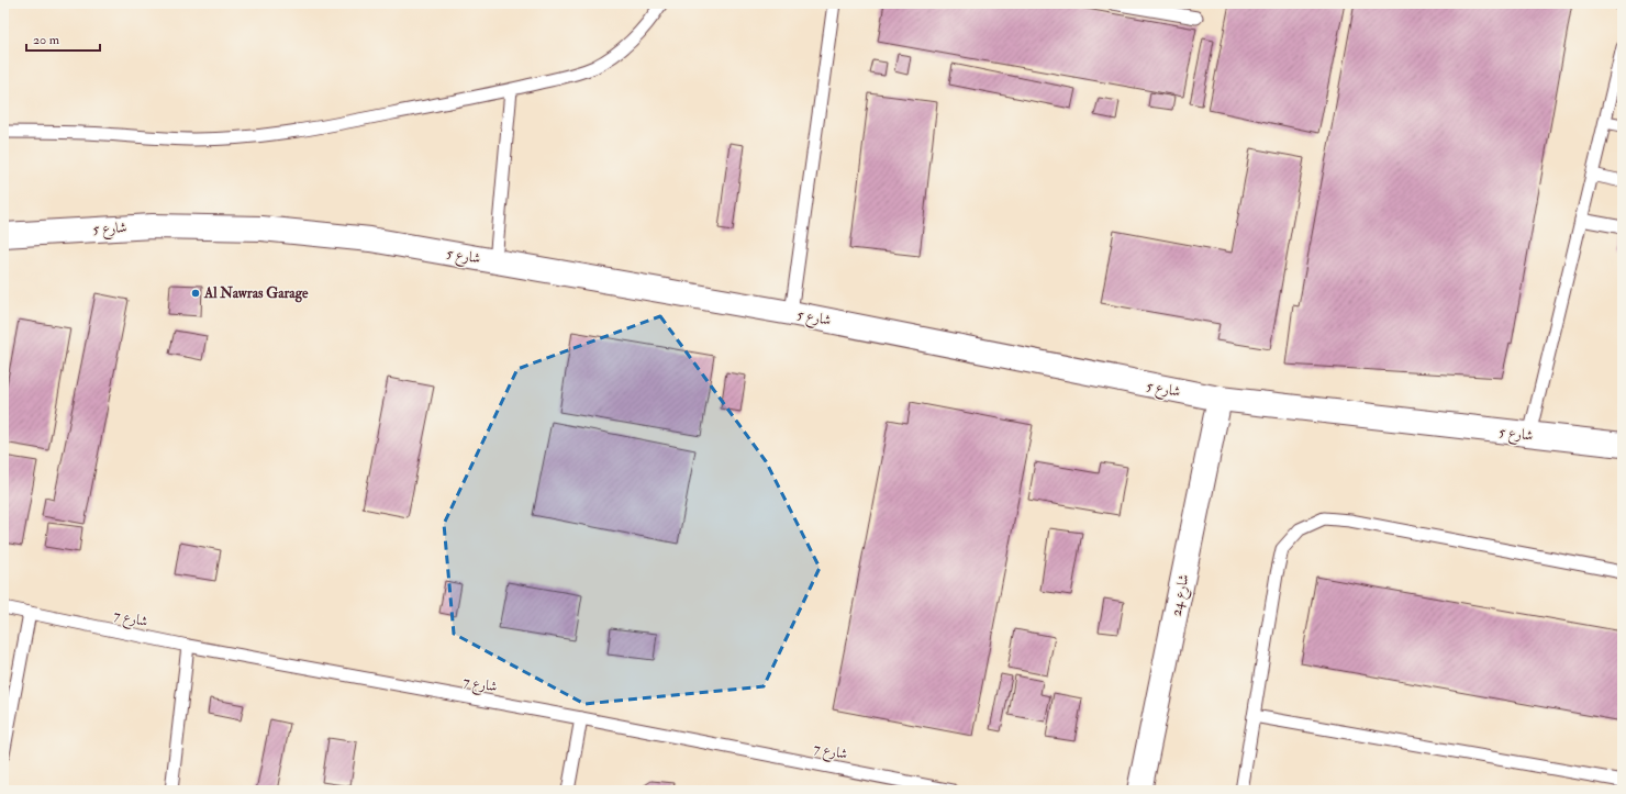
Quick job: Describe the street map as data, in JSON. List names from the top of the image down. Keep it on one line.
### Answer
{"streets":{"street":["شارع 5","شارع 24"],"lane":["شارع 7"]},"crossings":[["شارع 5","شارع 24"]],"places":["Al Nawras Garage"],"scale_bar":"20 m"}
